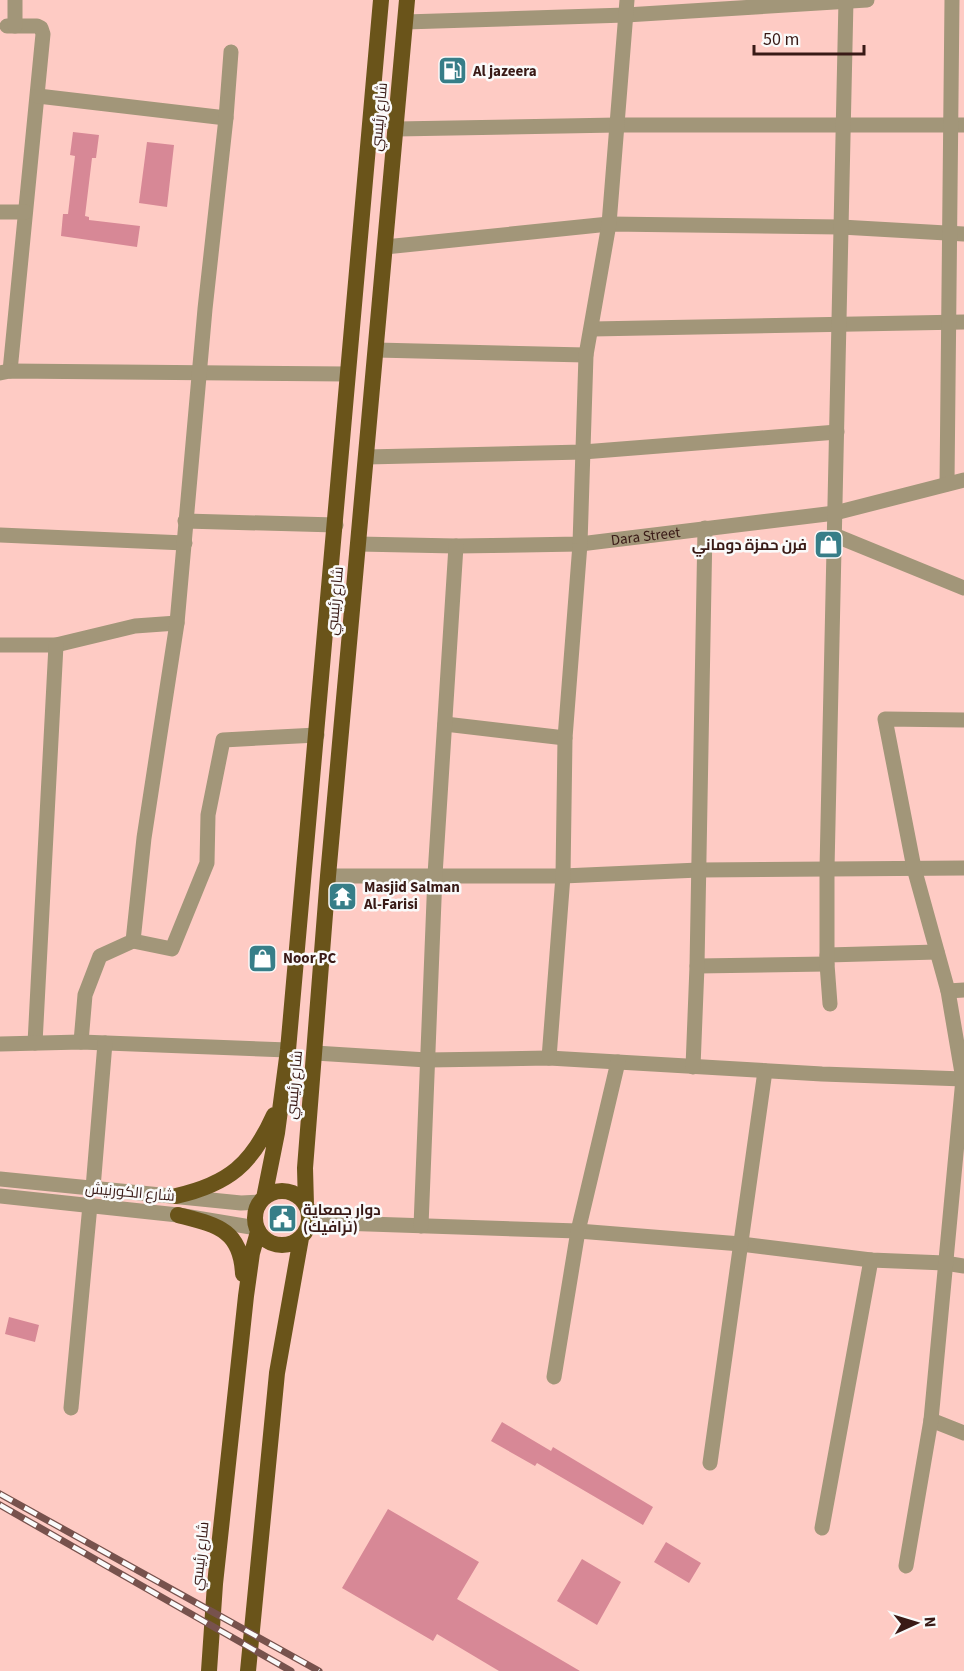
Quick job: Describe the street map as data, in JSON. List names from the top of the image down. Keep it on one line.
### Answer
{"streets":{"highway":["شارع رئيسي"],"street":["Dara Street","شارع الكورنيش"]},"crossings":[["شارع رئيسي","Dara Street"],["شارع رئيسي","شارع الكورنيش"]],"places":{"fuel station":["Al jazeera"],"shop":["فرن حمزة دوماني","Noor PC"],"temple":["Masjid Salman Al-Farisi"],"public building":["دوار جمعاية (ترافيك)"]},"scale_bar":"50 m","north":"right"}
